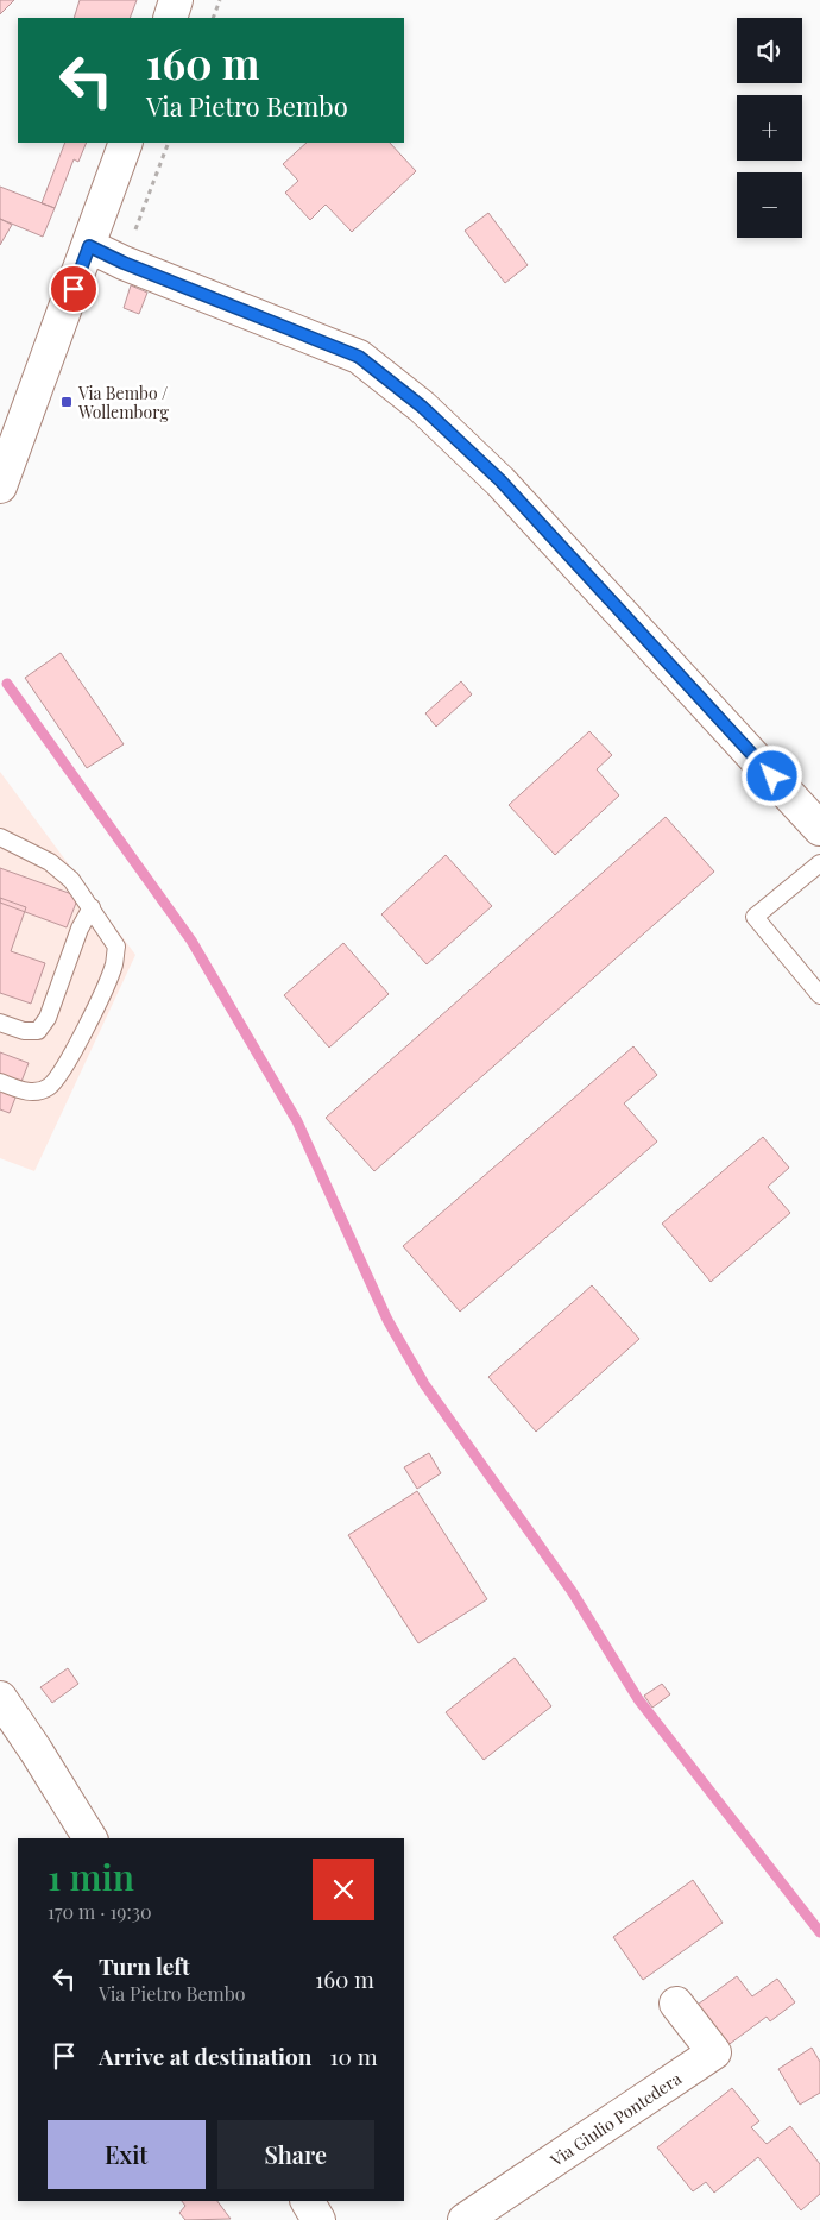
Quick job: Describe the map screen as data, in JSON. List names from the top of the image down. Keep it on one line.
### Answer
{"streets":{"street":["Via Giulio Pontedera"]},"places":{"transit":["Via Bembo / Wollemborg"]},"page":{"map_buttons":["+","−"],"turn":["160 m","Via Pietro Bembo"],"heading":["1 min","170 m · 19:30"],"list":[{"name":"Turn left","note":"Via Pietro Bembo","value":"160 m"},{"name":"Arrive at destination","value":"10 m"}],"buttons":["Exit","Share"]}}
